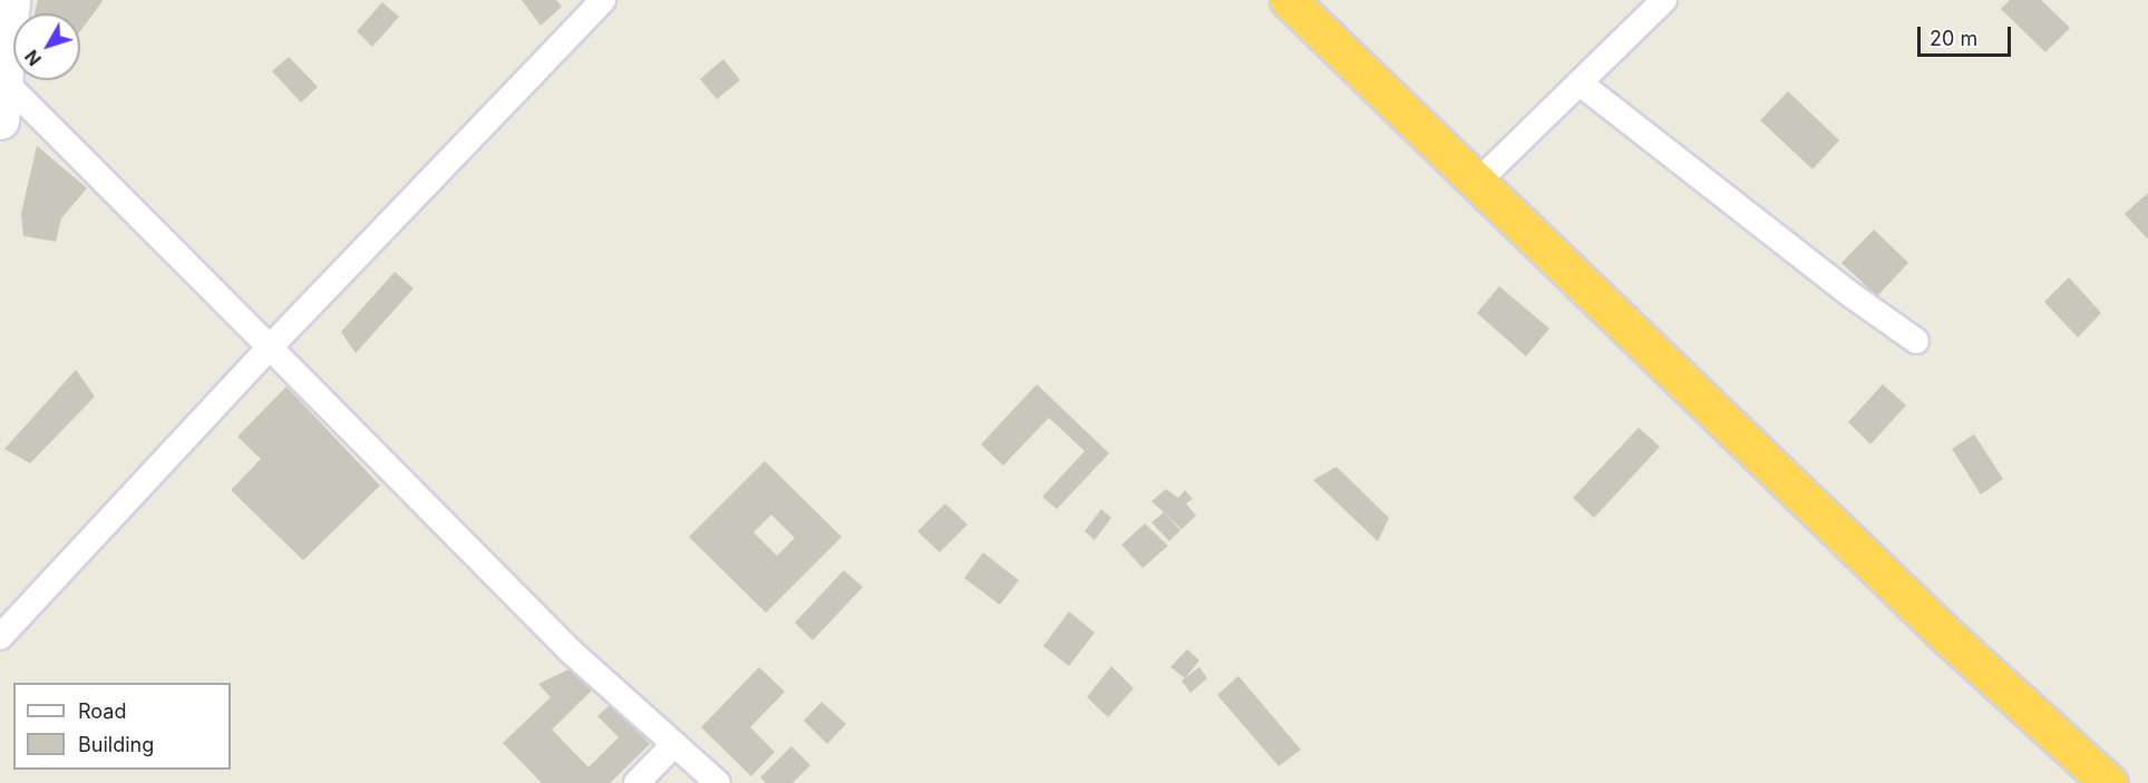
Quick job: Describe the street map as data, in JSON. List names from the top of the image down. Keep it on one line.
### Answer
{"legend":["Road","Building"],"scale_bar":"20 m","north":"bottom left"}
